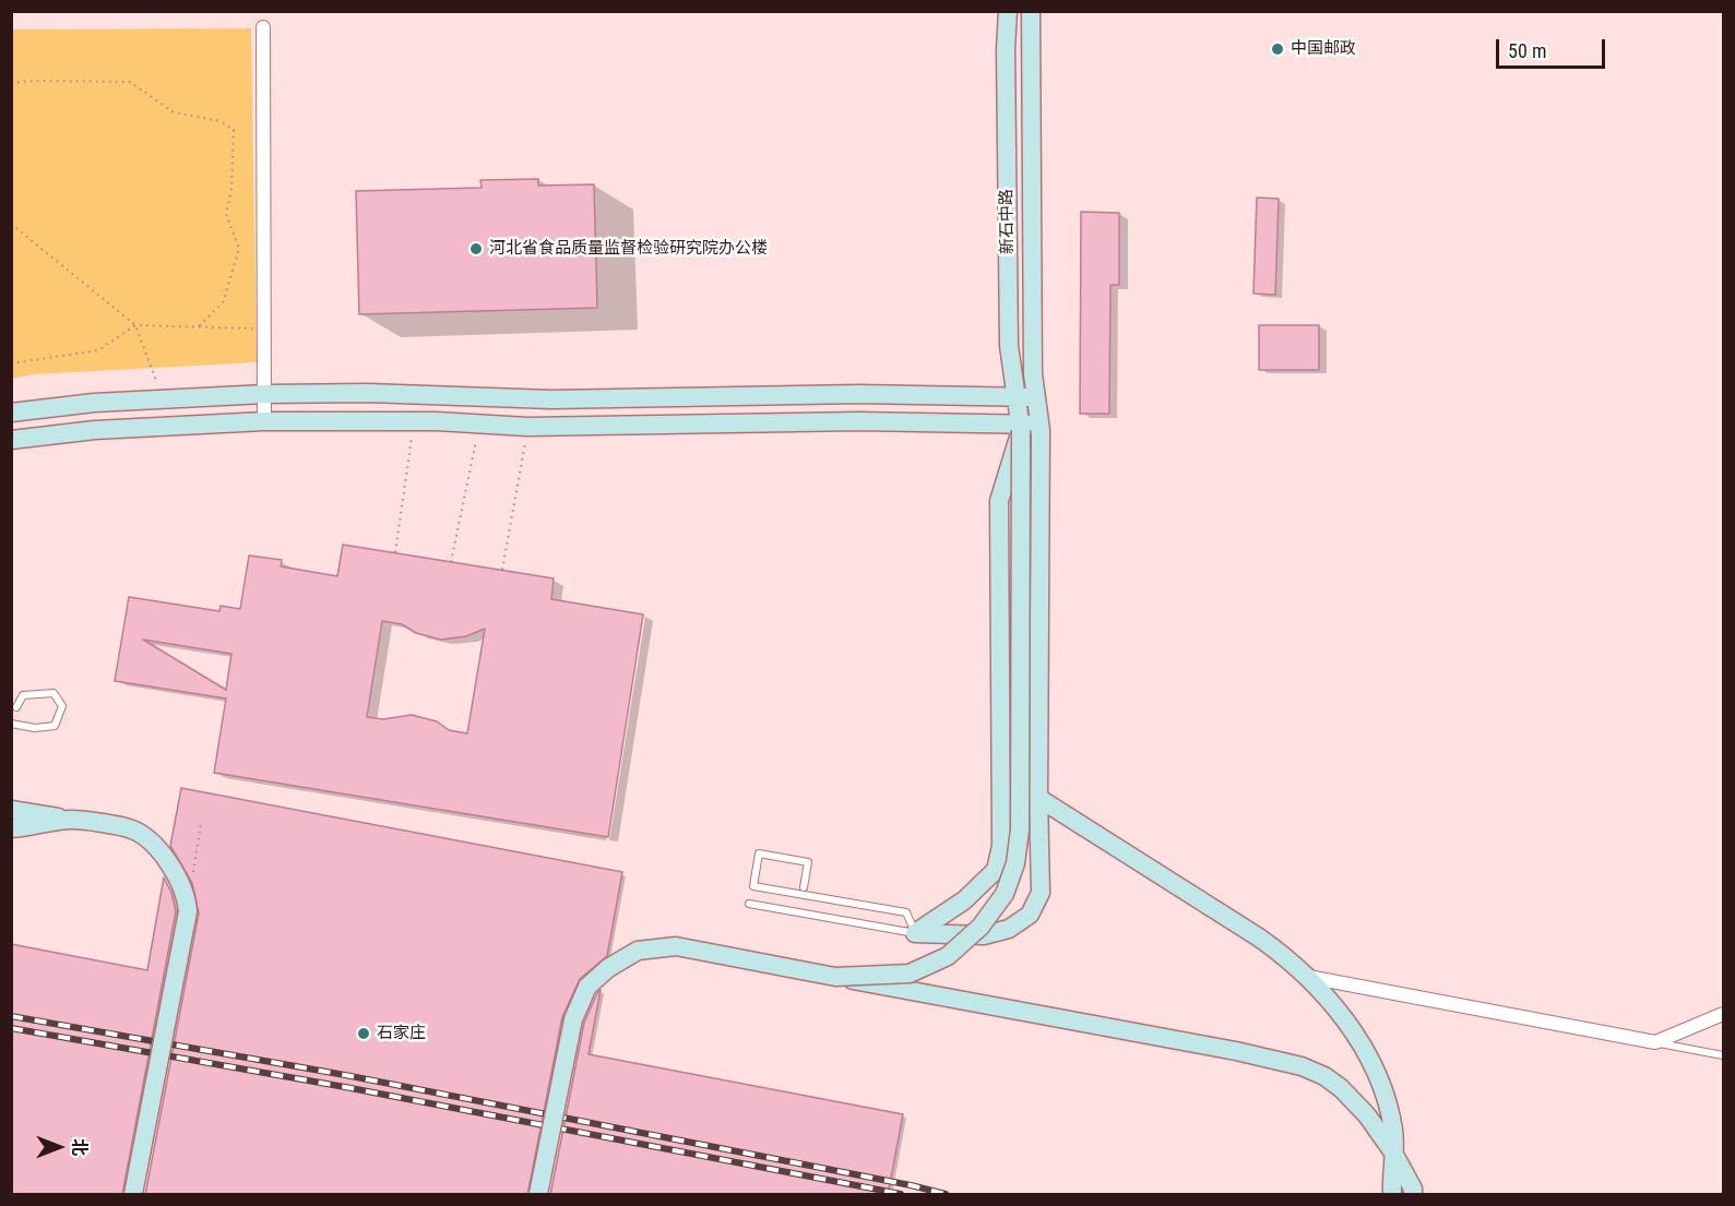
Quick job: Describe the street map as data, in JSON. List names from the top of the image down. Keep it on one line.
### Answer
{"streets":{"main road":["新石中路"]},"places":["中国邮政","河北省食品质量监督检验研究院办公楼","石家庄"],"scale_bar":"50 m","north":"right"}
